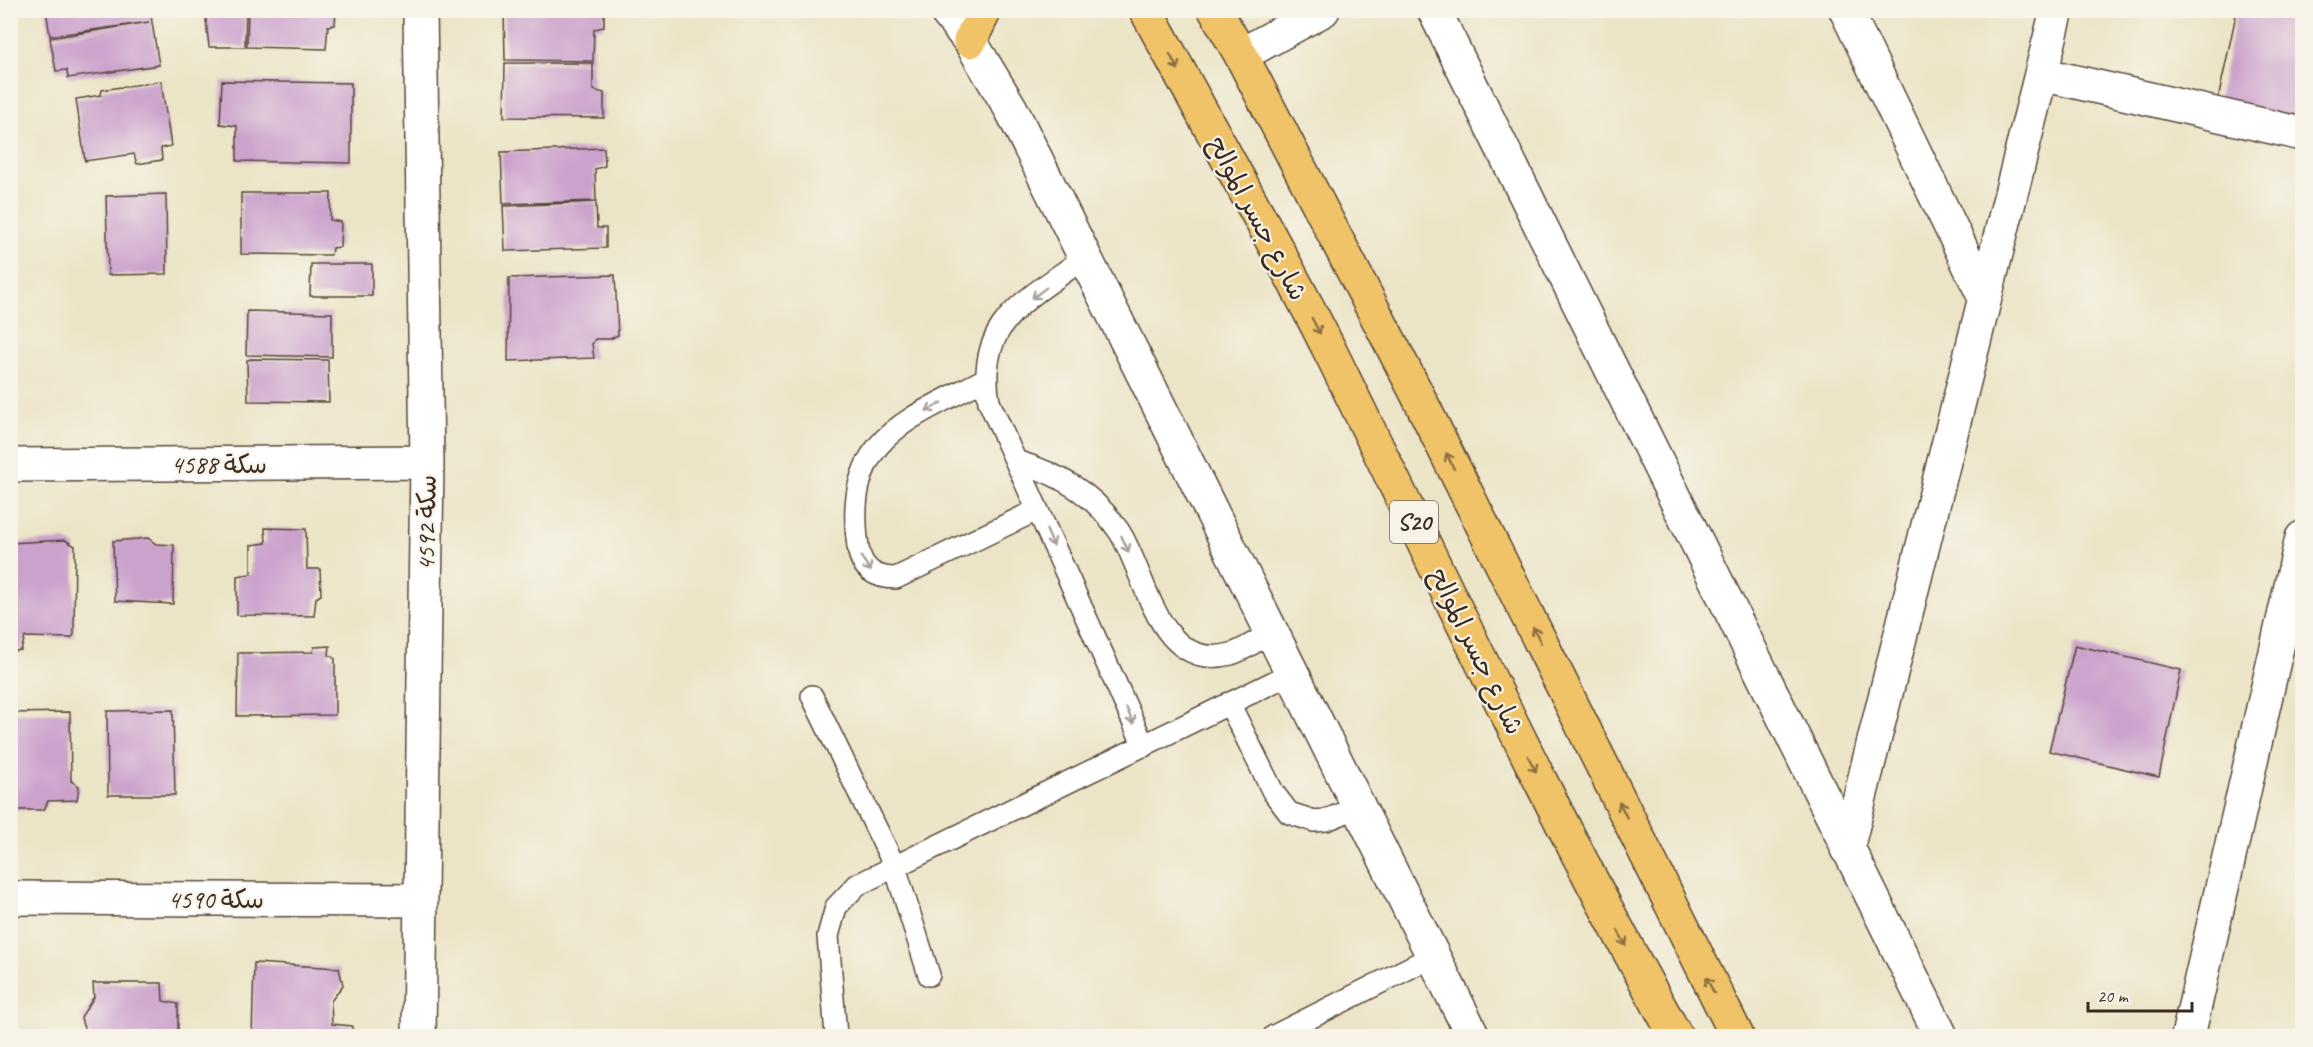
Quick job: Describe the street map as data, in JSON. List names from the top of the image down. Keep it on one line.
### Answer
{"streets":{"main road":["شارع جسر الموالح","S20"],"street":["سكة 4588","سكة 4592","سكة 4590"]},"crossings":[["سكة 4588","سكة 4592"],["سكة 4592","سكة 4590"]],"scale_bar":"20 m"}
